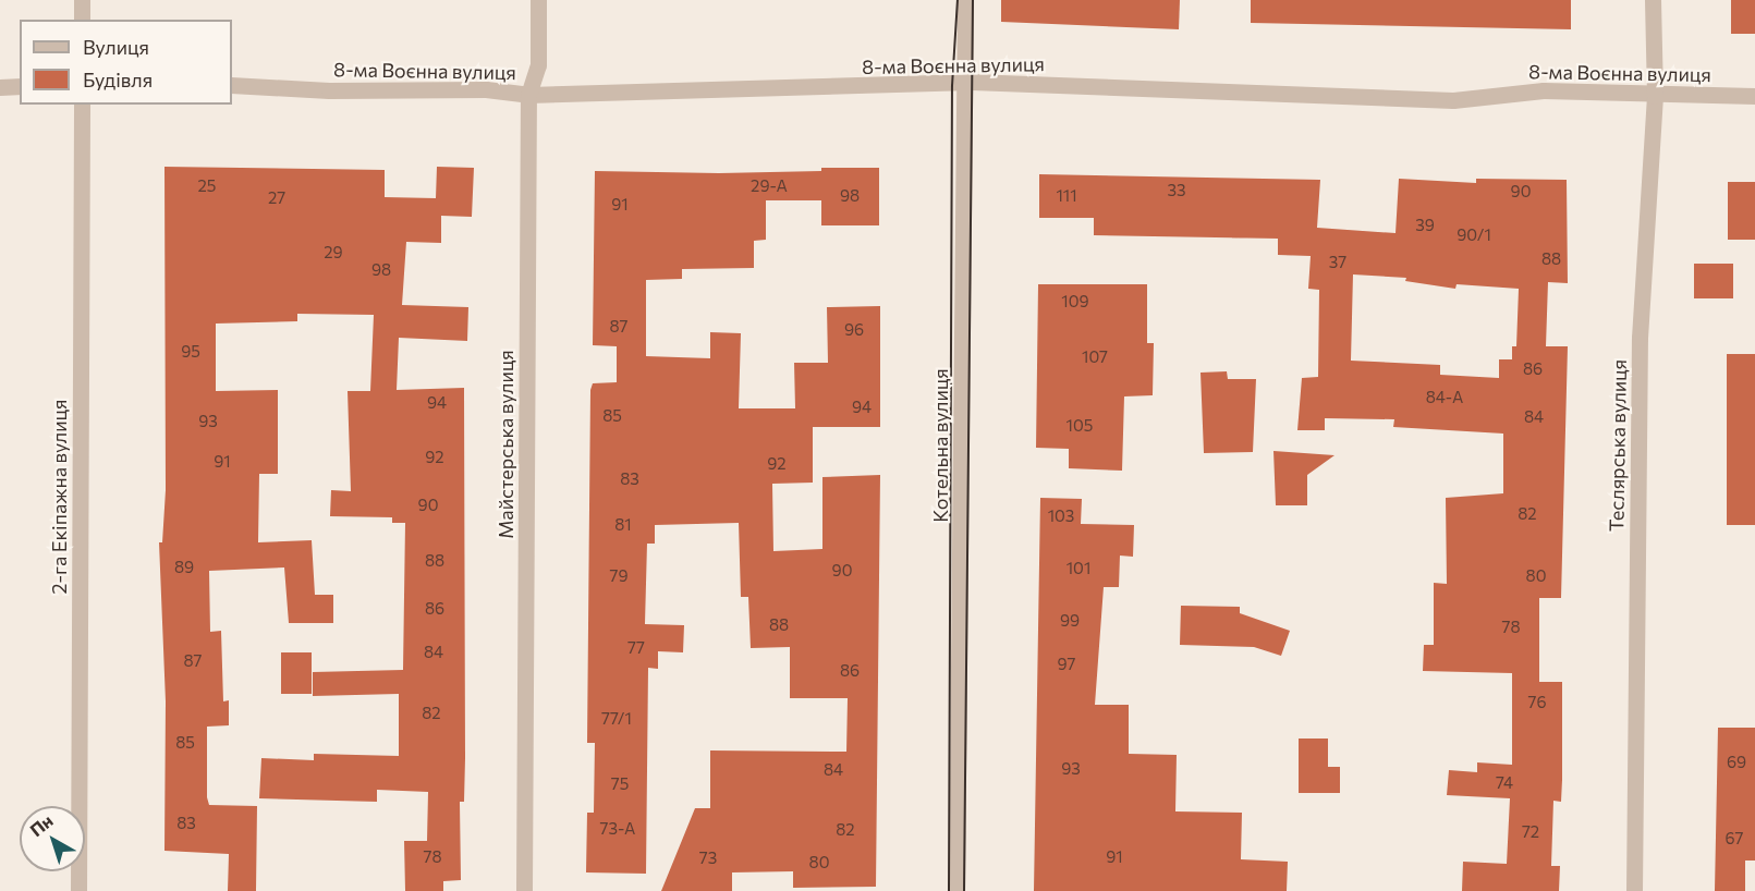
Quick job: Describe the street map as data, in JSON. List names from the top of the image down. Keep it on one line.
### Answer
{"streets":{"street":["8-ма Воєнна вулиця","Майстерська вулиця","Котельна вулиця","Теслярська вулиця","2-га Екіпажна вулиця"]},"crossings":[["8-ма Воєнна вулиця","Майстерська вулиця"],["8-ма Воєнна вулиця","Котельна вулиця"],["8-ма Воєнна вулиця","Теслярська вулиця"]],"house_numbers":["25","29-А","33","90","98","111","27","91","39","90/1","29","88","37","98","109","87","96","95","107","86","84-А","94","94","85","84","93","105","92","91","92","83","90","82","103","81","88","89","101","90","79","80","86","99","88","78","77","84","87","97","86","76","82","77/1","85","69","93","84","74","75","83","73-А","82","72","67","78","91","73","80"],"legend":["Вулиця","Будівля"],"north":"top left"}
